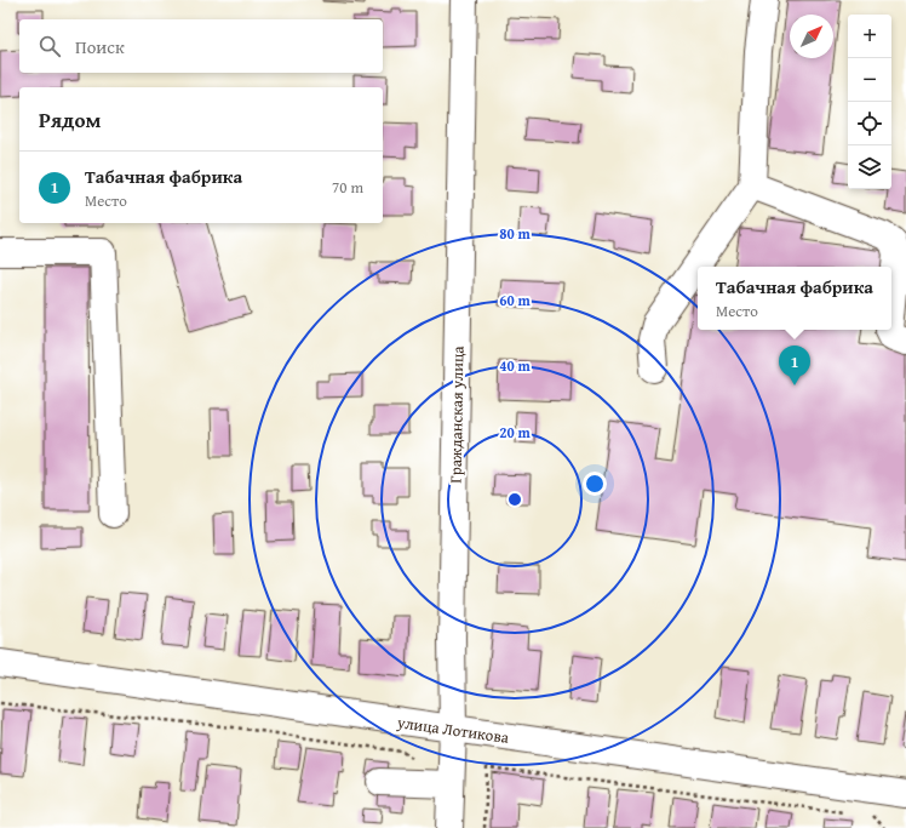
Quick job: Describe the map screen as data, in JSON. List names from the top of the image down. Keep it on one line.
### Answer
{"streets":{"street":["Гражданская улица","улица Лотикова"]},"crossings":[["Гражданская улица","улица Лотикова"]],"north":"top right","page":{"map_buttons":["+","−"],"search":"Поиск","heading":"Рядом","list":[{"mark":"1","name":"Табачная фабрика","note":"Место","value":"70 m"}],"popup":["Табачная фабрика","Место"],"pins":"1"},"rings":["80 m","60 m","40 m","20 m"]}
